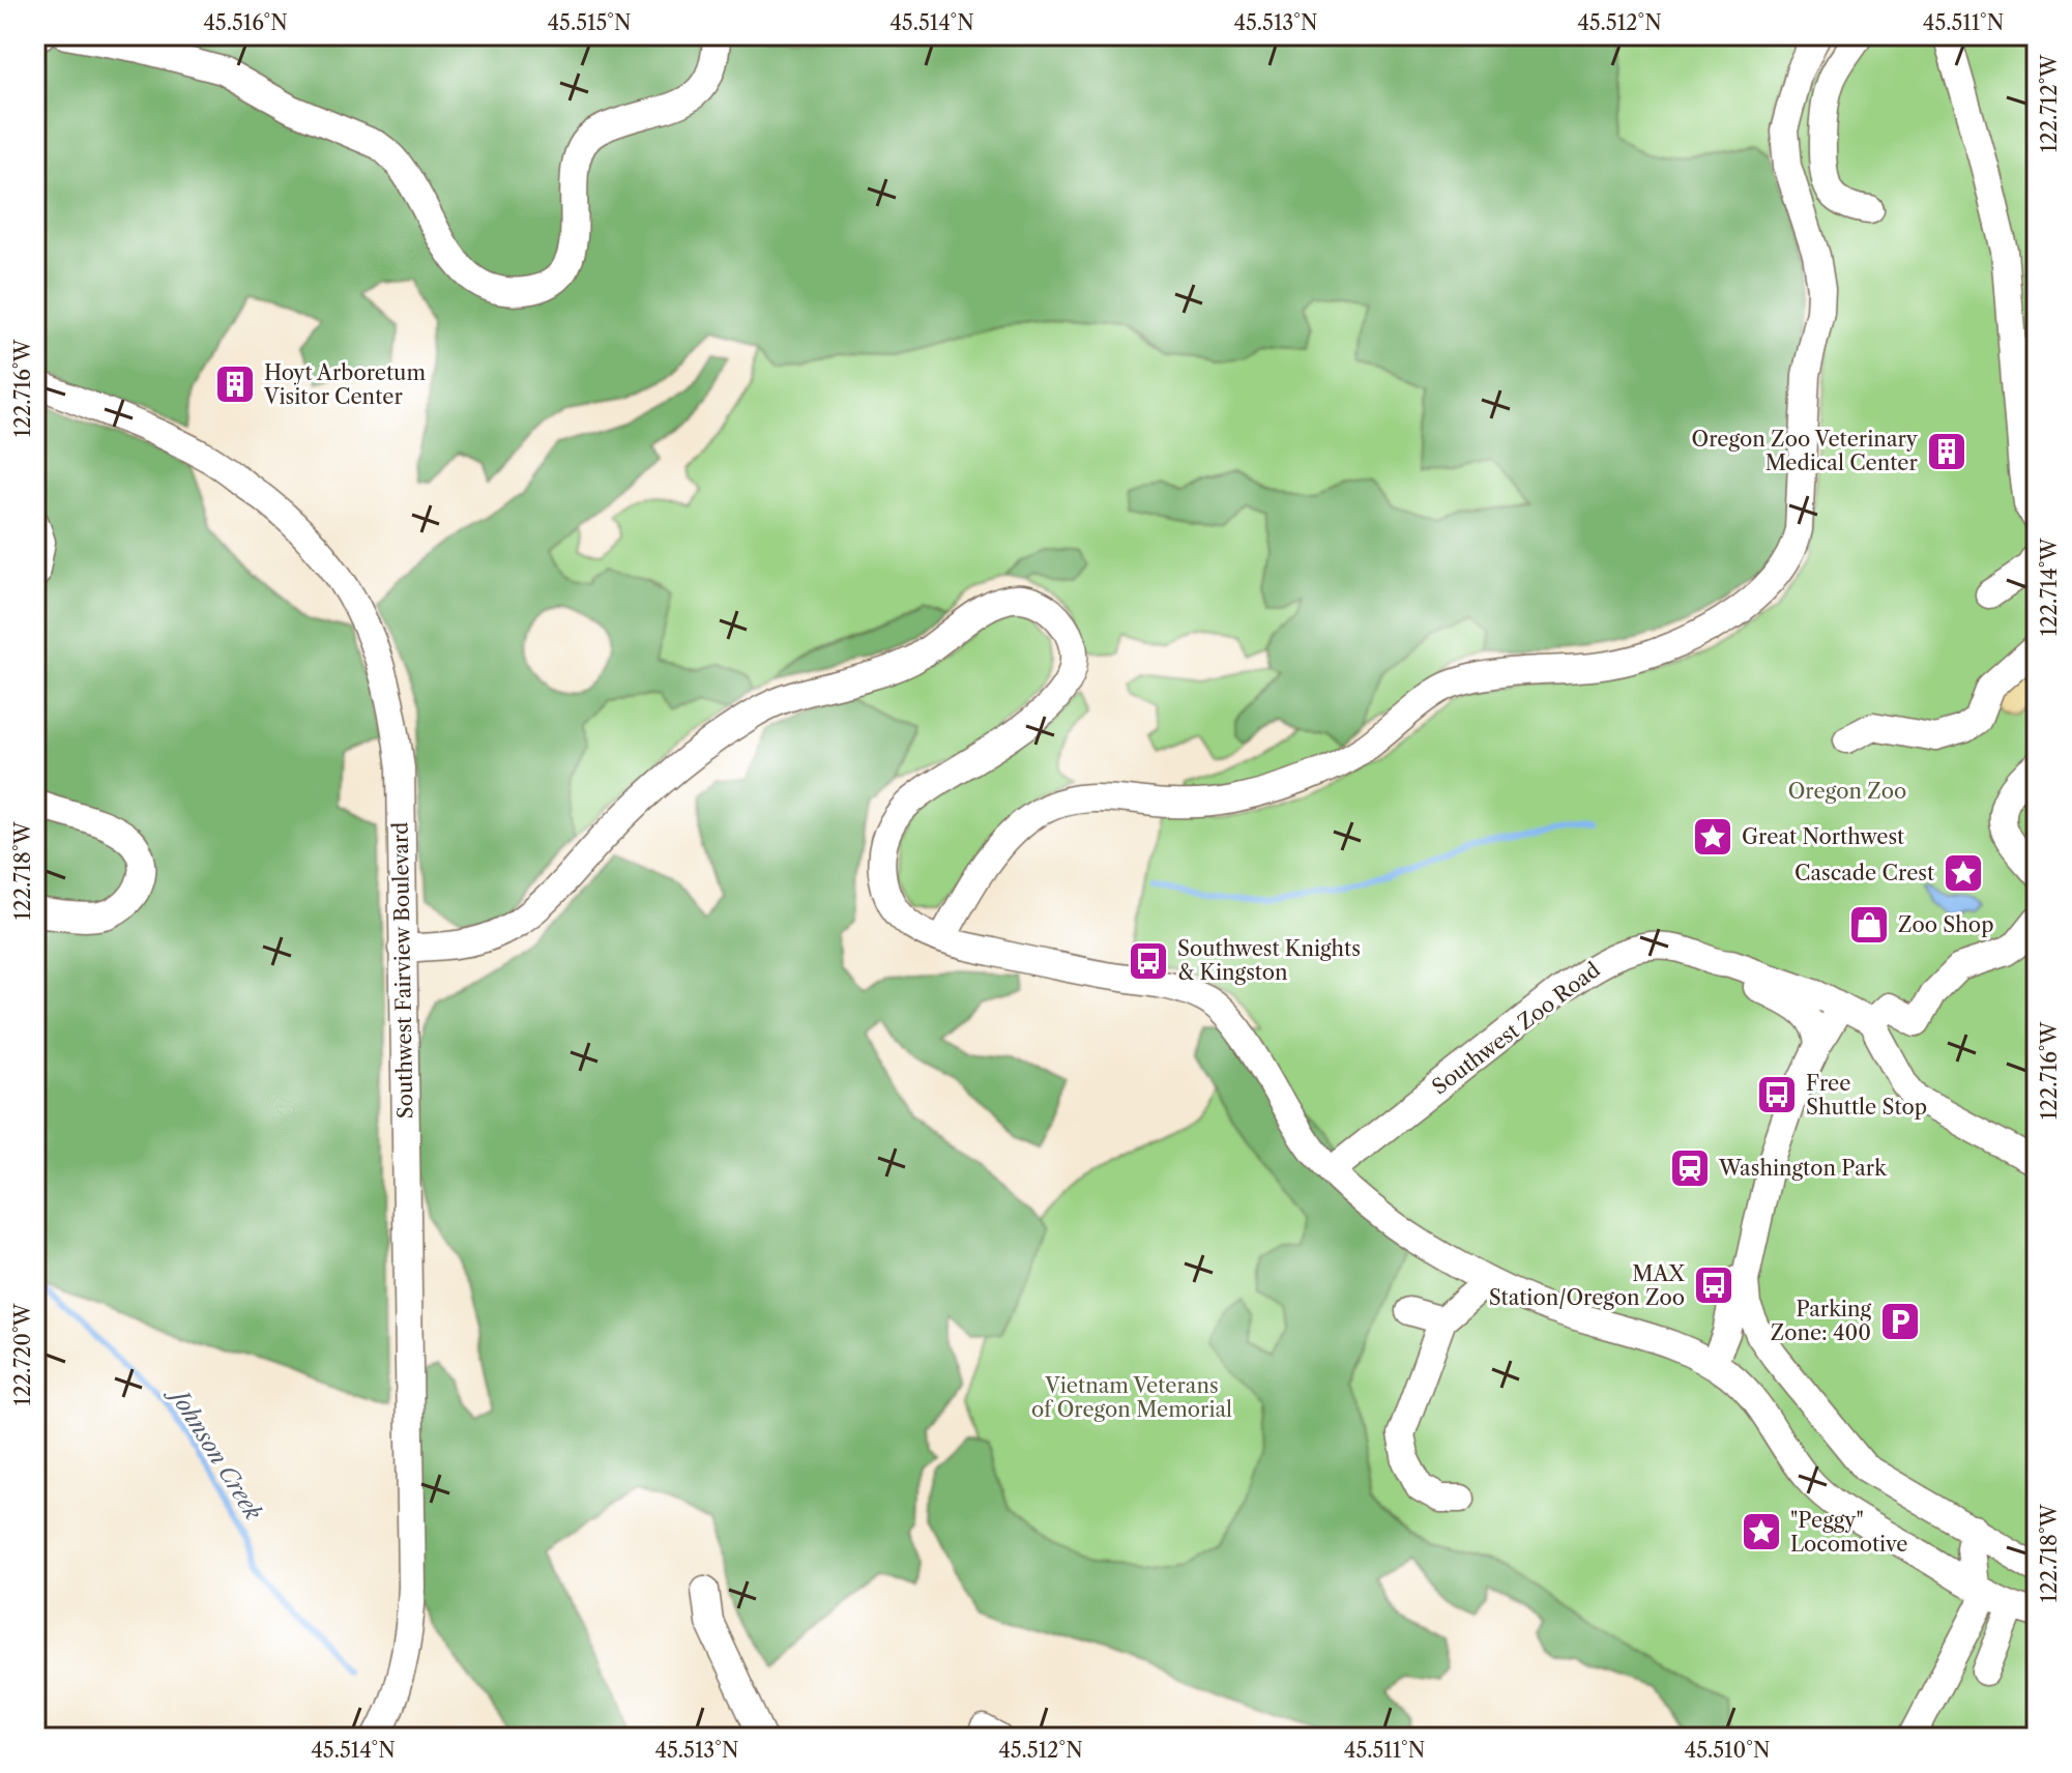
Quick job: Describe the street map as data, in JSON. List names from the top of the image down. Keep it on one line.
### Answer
{"streets":{"street":["Southwest Fairview Boulevard","Southwest Zoo Road"]},"water":["Johnson Creek"],"parks":["Oregon Zoo","Vietnam Veterans of Oregon Memorial"],"places":{"building":["Hoyt Arboretum Visitor Center","Oregon Zoo Veterinary Medical Center"],"place":["Great Northwest","Cascade Crest","\"Peggy\" Locomotive"],"shop":["Zoo Shop"],"bus stop":["Southwest Knights & Kingston","Free Shuttle Stop","MAX Station/Oregon Zoo"],"station":["Washington Park"],"parking":["Parking Zone: 400"]},"coordinates":["45.516°N","45.515°N","45.514°N","45.513°N","45.512°N","45.511°N","122.712°W","122.716°W","122.714°W","122.718°W","122.720°W","45.510°N"]}
